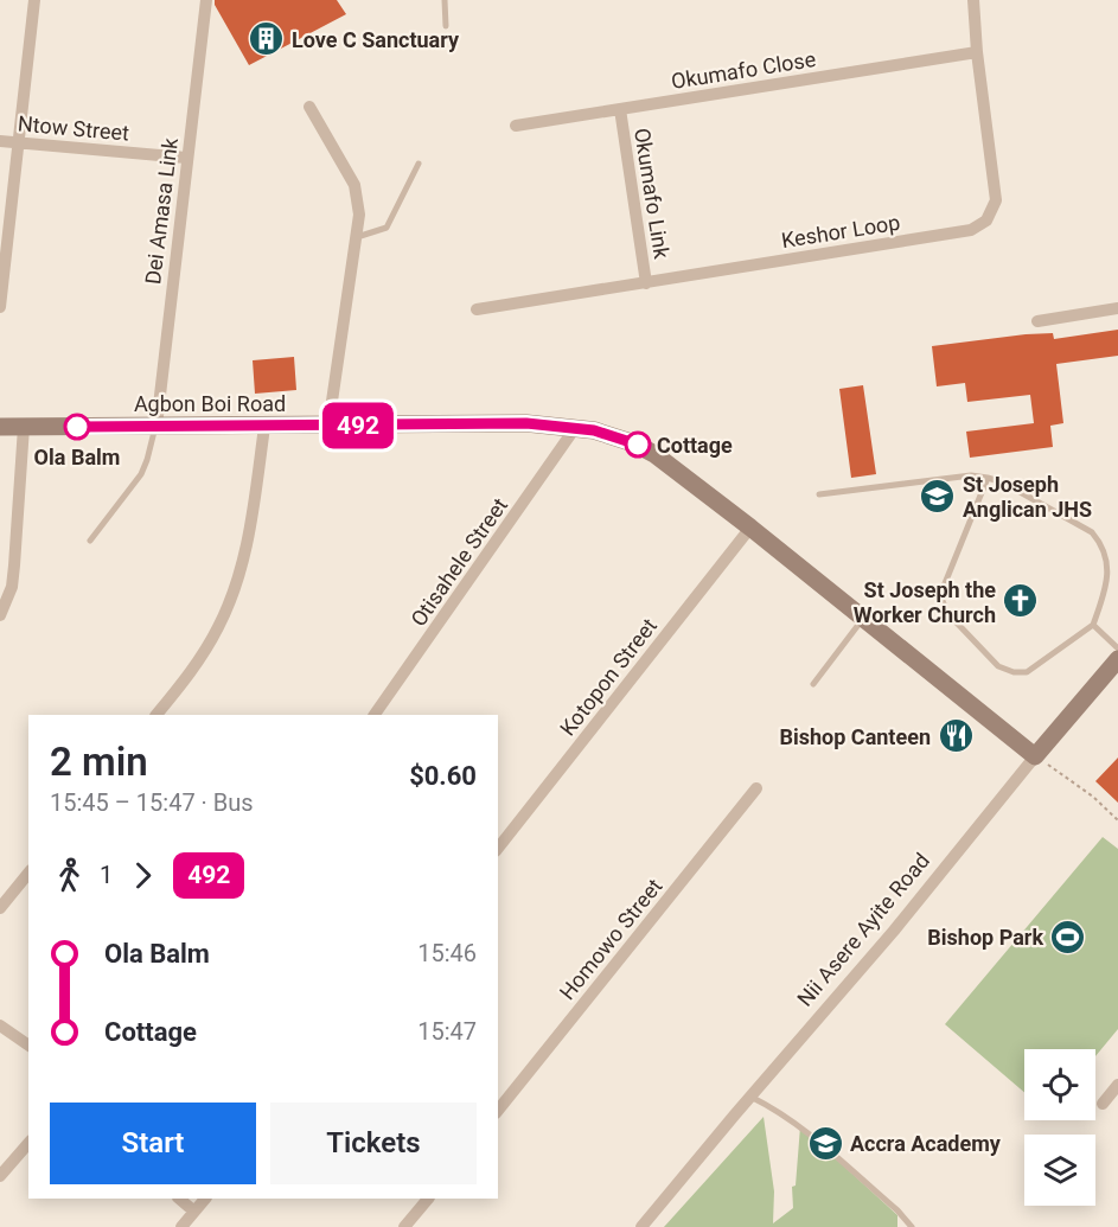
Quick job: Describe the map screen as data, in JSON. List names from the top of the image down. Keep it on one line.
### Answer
{"streets":{"street":["Okumafo Close","Ntow Street","Okumafo Link","Dei Amasa Link","Keshor Loop","Agbon Boi Road","Otisahele Street","Kotopon Street","Nii Asere Ayite Road","Homowo Street"]},"crossings":[["Okumafo Close","Okumafo Link"],["Okumafo Close","Keshor Loop"],["Ntow Street","Dei Amasa Link"],["Okumafo Link","Keshor Loop"],["Dei Amasa Link","Agbon Boi Road"],["Agbon Boi Road","Otisahele Street"],["Agbon Boi Road","Kotopon Street"],["Agbon Boi Road","Nii Asere Ayite Road"]],"places":{"building":["Love C Sanctuary"],"other":["Ola Balm","Cottage"],"school or university":["St Joseph Anglican JHS","Accra Academy"],"church":["St Joseph the Worker Church"],"restaurant":["Bishop Canteen"],"sports":["Bishop Park"]},"lines":["bus line 492"],"page":{"on_map":"492","heading":["2 min","15:45 – 15:47 · Bus","$0.60"],"legs":["1","492"],"list":[{"name":"Ola Balm","value":"15:46"},{"name":"Cottage","value":"15:47"}],"buttons":["Start","Tickets"]}}
